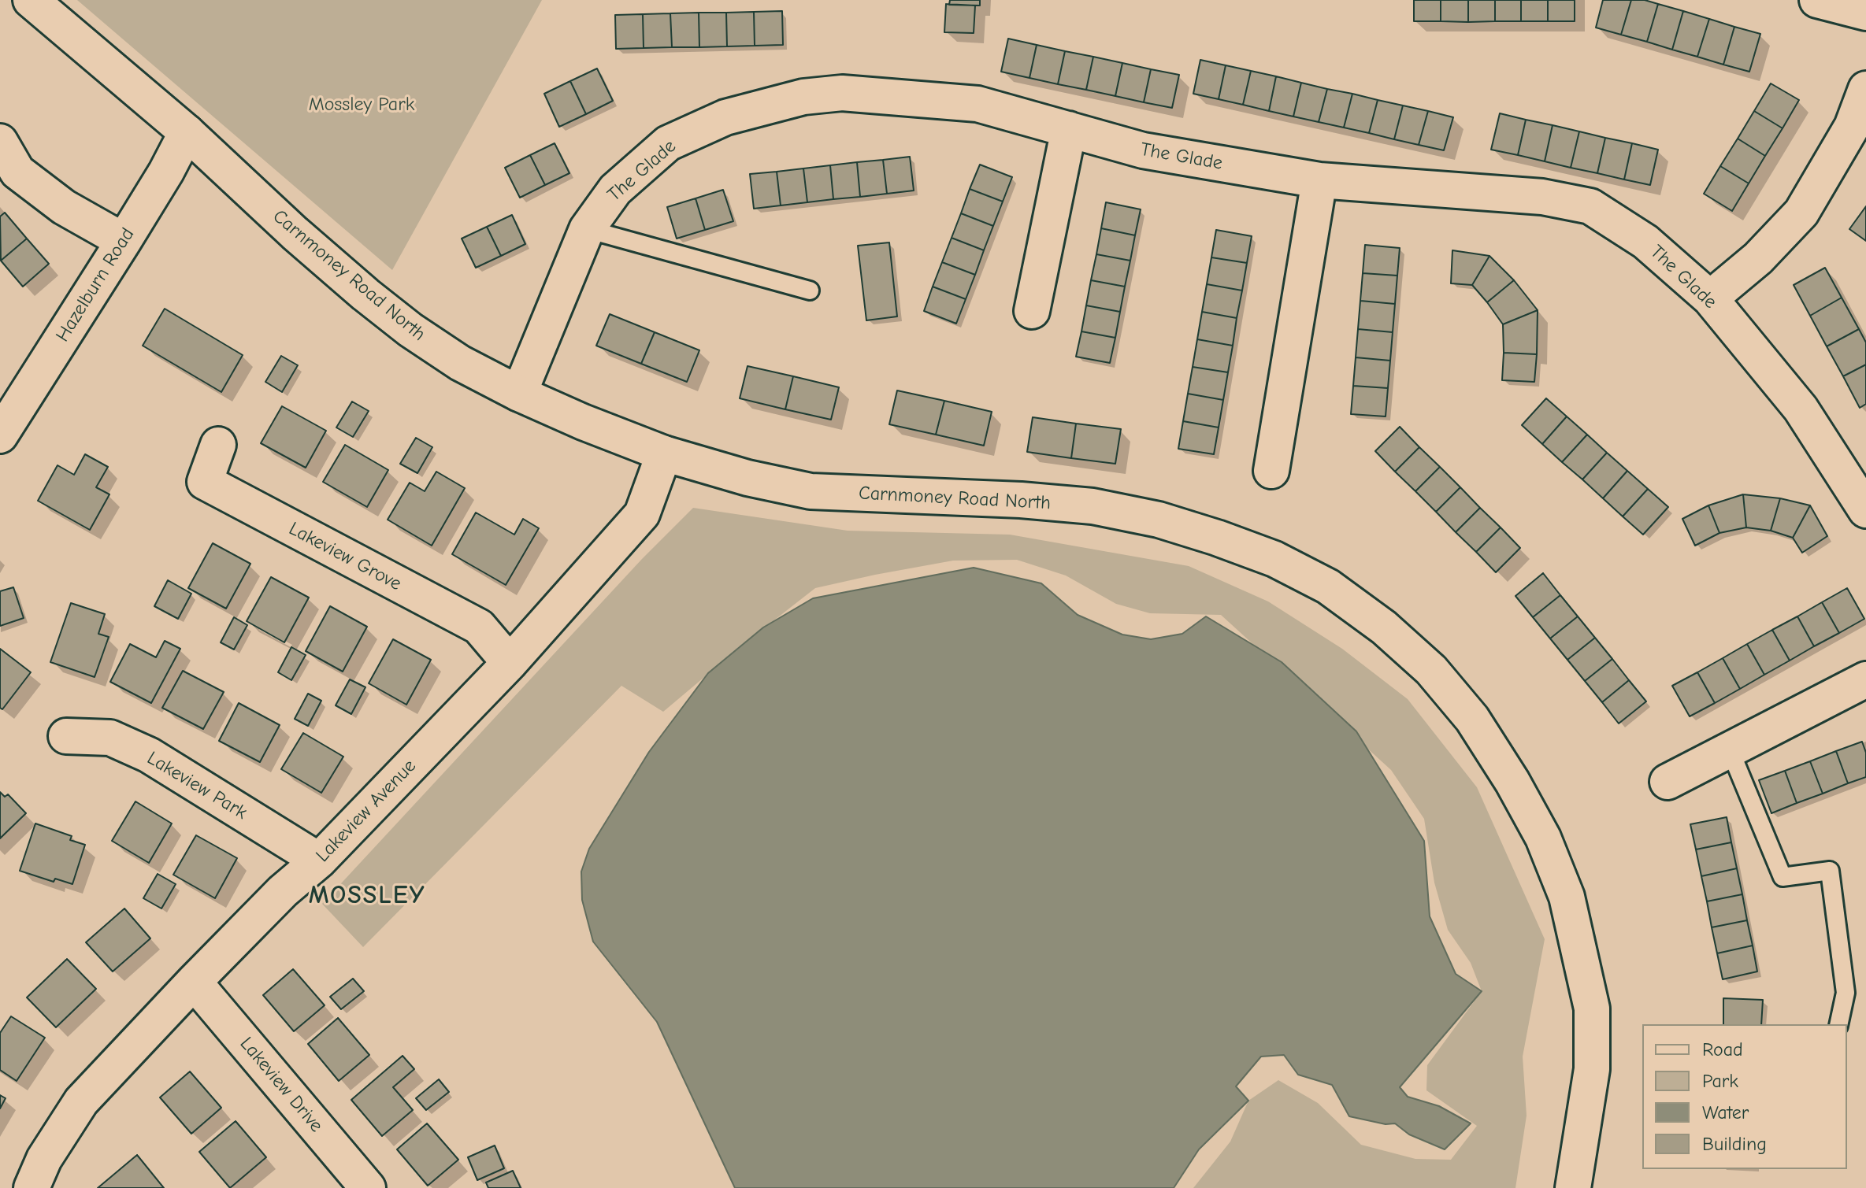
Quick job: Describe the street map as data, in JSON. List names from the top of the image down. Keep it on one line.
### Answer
{"streets":{"street":["The Glade","Carnmoney Road North","Hazelburn Road","Lakeview Grove","Lakeview Park","Lakeview Avenue","Lakeview Drive"]},"crossings":[["The Glade","Carnmoney Road North"],["Carnmoney Road North","Hazelburn Road"],["Carnmoney Road North","Lakeview Avenue"],["Lakeview Grove","Lakeview Avenue"],["Lakeview Park","Lakeview Avenue"],["Lakeview Avenue","Lakeview Drive"]],"districts":["MOSSLEY"],"parks":["Mossley Park"],"legend":["Road","Park","Water","Building"]}
